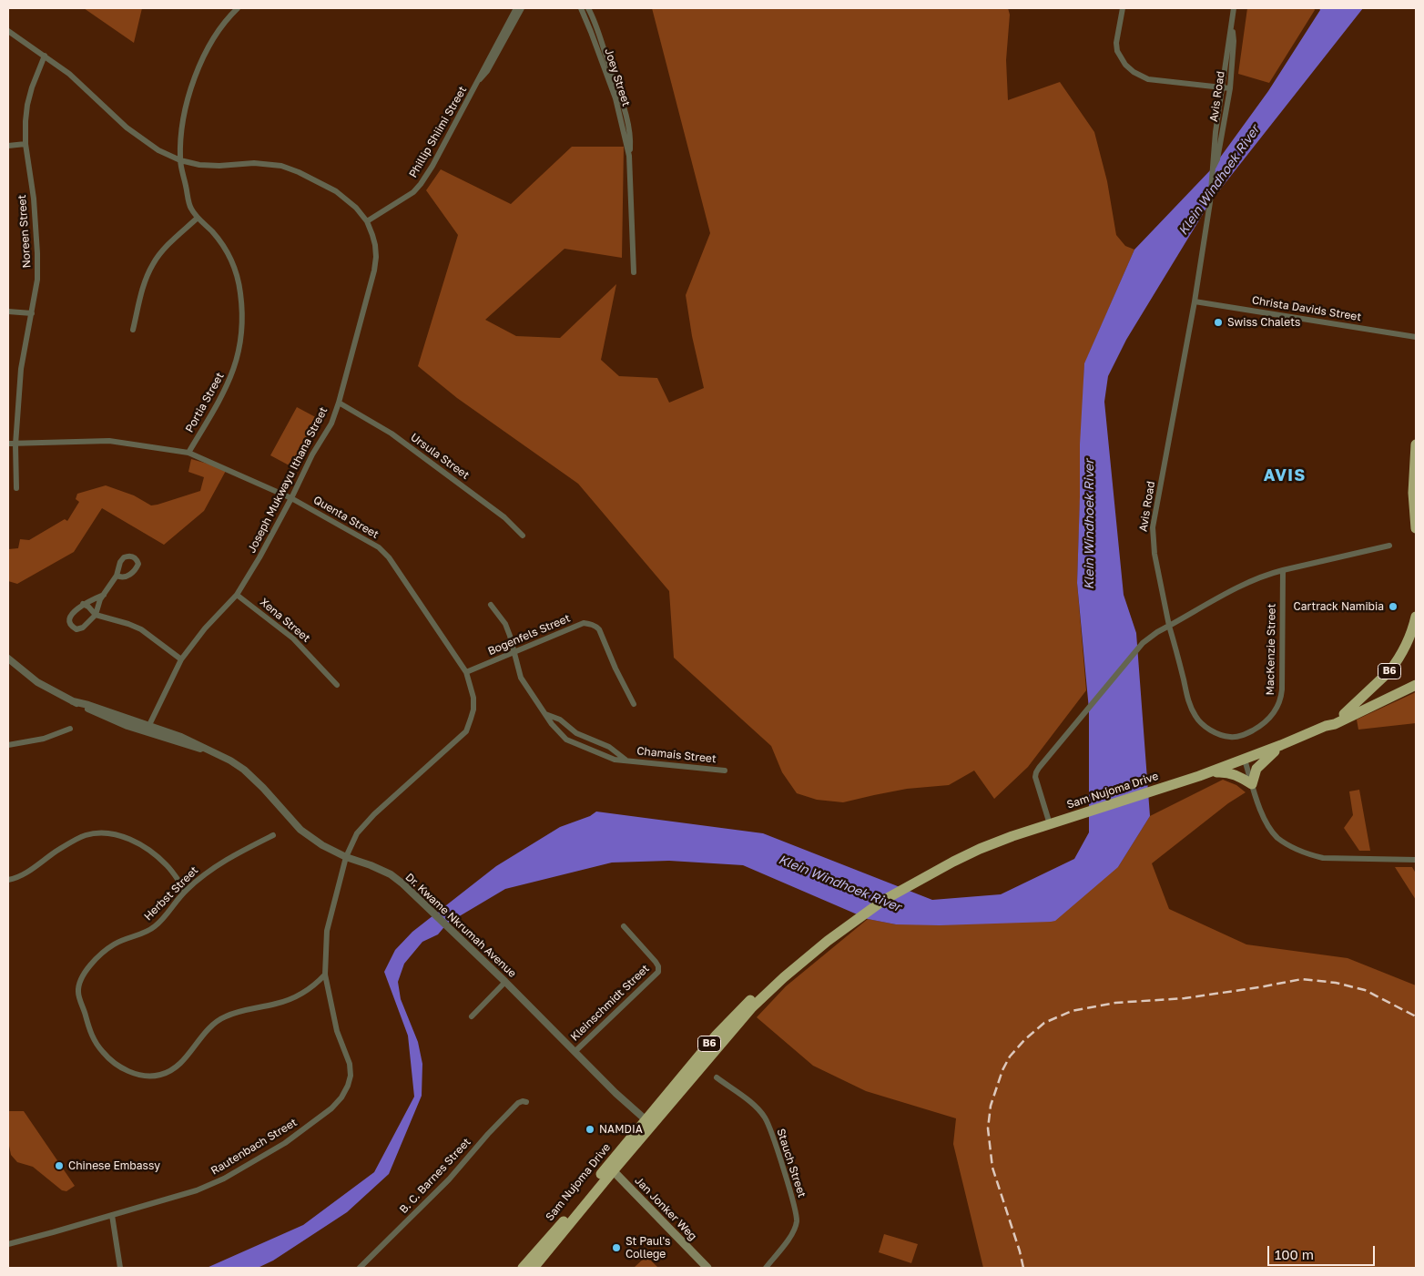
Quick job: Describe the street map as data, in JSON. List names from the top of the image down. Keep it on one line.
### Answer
{"streets":{"highway":["B6","Sam Nujoma Drive"],"main road":["Jan Jonker Weg"],"street":["Joey Street","Avis Road","Phillip Shiimi Street","Noreen Street","Christa Davids Street","Portia Street","Ursula Street","Joseph Mukwayu Ithana Street","Quenta Street","Xena Street","Bogenfels Street","MacKenzie Street","Chamais Street","Herbst Street","Dr. Kwame Nkrumah Avenue","Kleinschmidt Street","Rautenbach Street","Stauch Street","B. C. Barnes Street"]},"crossings":[["Avis Road","Christa Davids Street"],["Avis Road","MacKenzie Street"],["Phillip Shiimi Street","Joseph Mukwayu Ithana Street"],["Noreen Street","Joseph Mukwayu Ithana Street"],["Noreen Street","Quenta Street"],["Portia Street","Joseph Mukwayu Ithana Street"],["Portia Street","Quenta Street"],["Ursula Street","Joseph Mukwayu Ithana Street"],["Joseph Mukwayu Ithana Street","Quenta Street"],["Joseph Mukwayu Ithana Street","Xena Street"],["Joseph Mukwayu Ithana Street","Dr. Kwame Nkrumah Avenue"],["Quenta Street","Bogenfels Street"],["Quenta Street","Dr. Kwame Nkrumah Avenue"],["Quenta Street","Rautenbach Street"],["Bogenfels Street","Chamais Street"],["B6","Sam Nujoma Drive"],["Sam Nujoma Drive","Dr. Kwame Nkrumah Avenue"],["Sam Nujoma Drive","Jan Jonker Weg"],["Herbst Street","Rautenbach Street"],["Dr. Kwame Nkrumah Avenue","Kleinschmidt Street"],["Dr. Kwame Nkrumah Avenue","Rautenbach Street"]],"districts":["AVIS"],"water":["Klein Windhoek River"],"places":["Swiss Chalets","Cartrack Namibia","NAMDIA","Chinese Embassy","St Paul's College"],"scale_bar":"100 m"}
